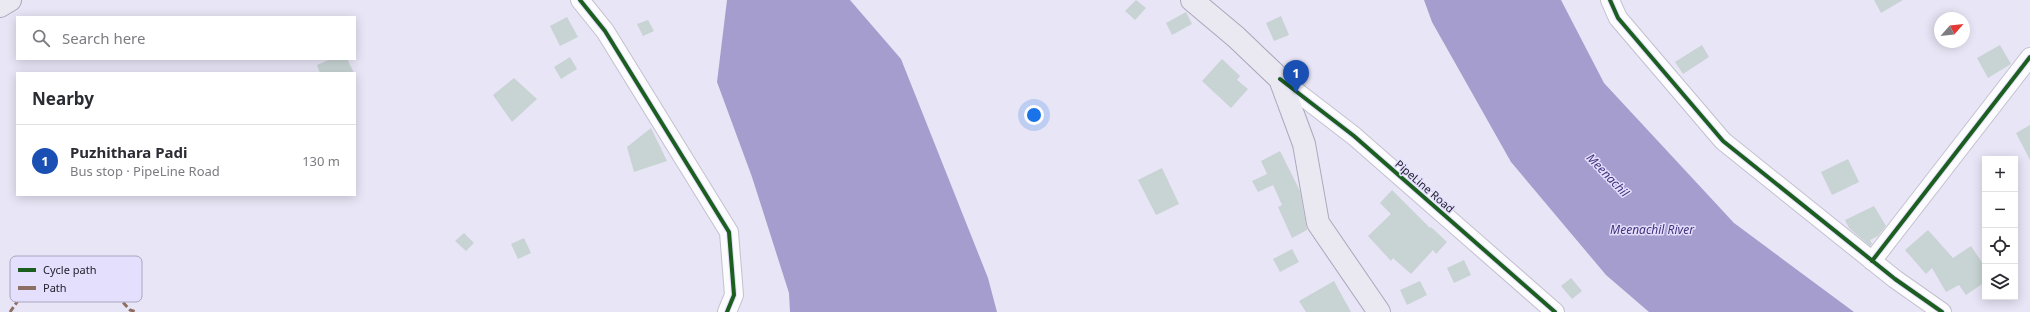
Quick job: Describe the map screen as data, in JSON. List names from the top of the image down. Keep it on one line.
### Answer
{"streets":{"street":["PipeLine Road"]},"water":["Meenachil","Meenachil River"],"legend":["Cycle path","Path"],"north":"top right","page":{"search":"Search here","pins":"1","heading":"Nearby","list":[{"mark":"1","name":"Puzhithara Padi","note":"Bus stop · PipeLine Road","value":"130 m"}],"map_buttons":["+","−"]}}
